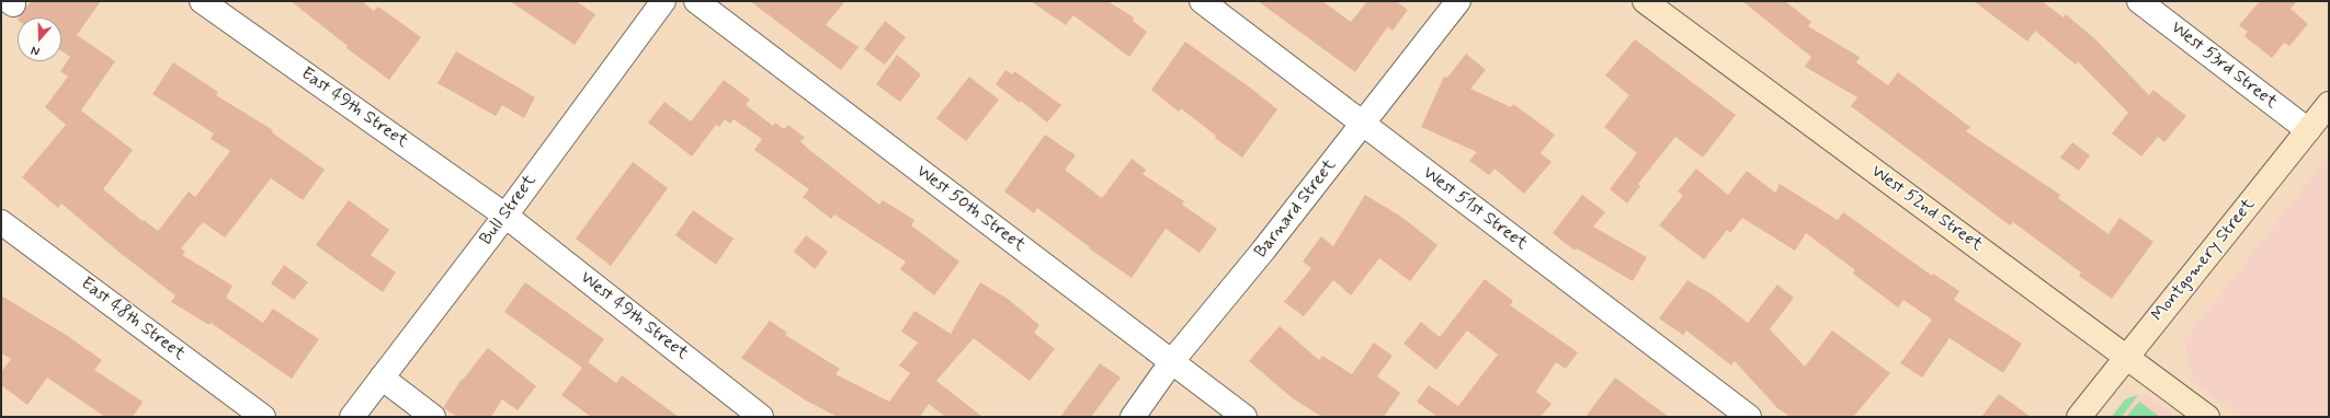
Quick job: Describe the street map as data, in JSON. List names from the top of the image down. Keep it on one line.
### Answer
{"streets":{"main road":["West 52nd Street","Montgomery Street"],"street":["West 53rd Street","East 49th Street","West 50th Street","Barnard Street","West 51st Street","Bull Street","West 49th Street","East 48th Street"]},"crossings":[["West 53rd Street","Montgomery Street"],["East 49th Street","Bull Street"],["East 49th Street","West 49th Street"],["West 50th Street","Barnard Street"],["Barnard Street","West 51st Street"],["West 52nd Street","Montgomery Street"],["Bull Street","West 49th Street"]],"north":"bottom"}
